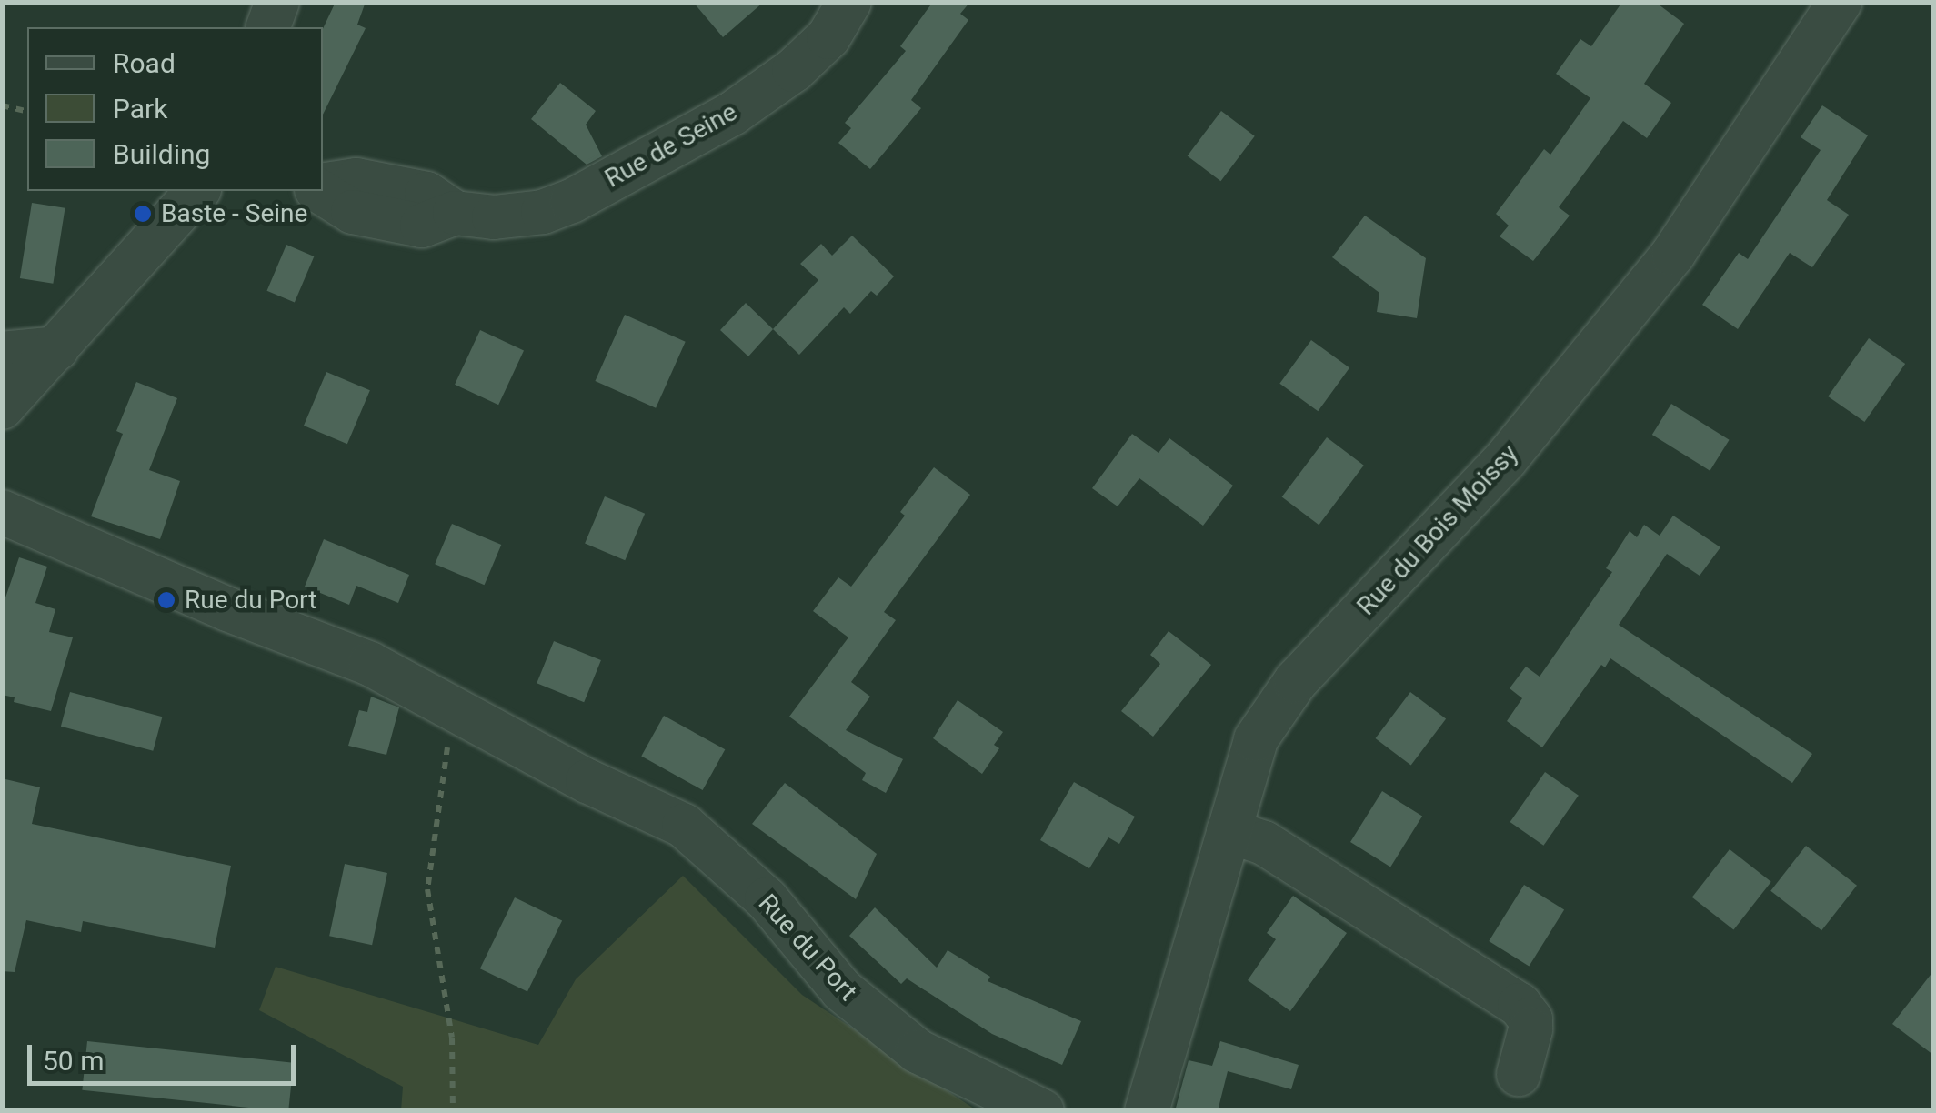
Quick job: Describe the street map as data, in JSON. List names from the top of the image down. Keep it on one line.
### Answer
{"streets":{"street":["Rue de Seine","Rue du Bois Moissy","Rue du Port"]},"places":["Baste - Seine","Rue du Port"],"legend":["Road","Park","Building"],"scale_bar":"50 m"}
